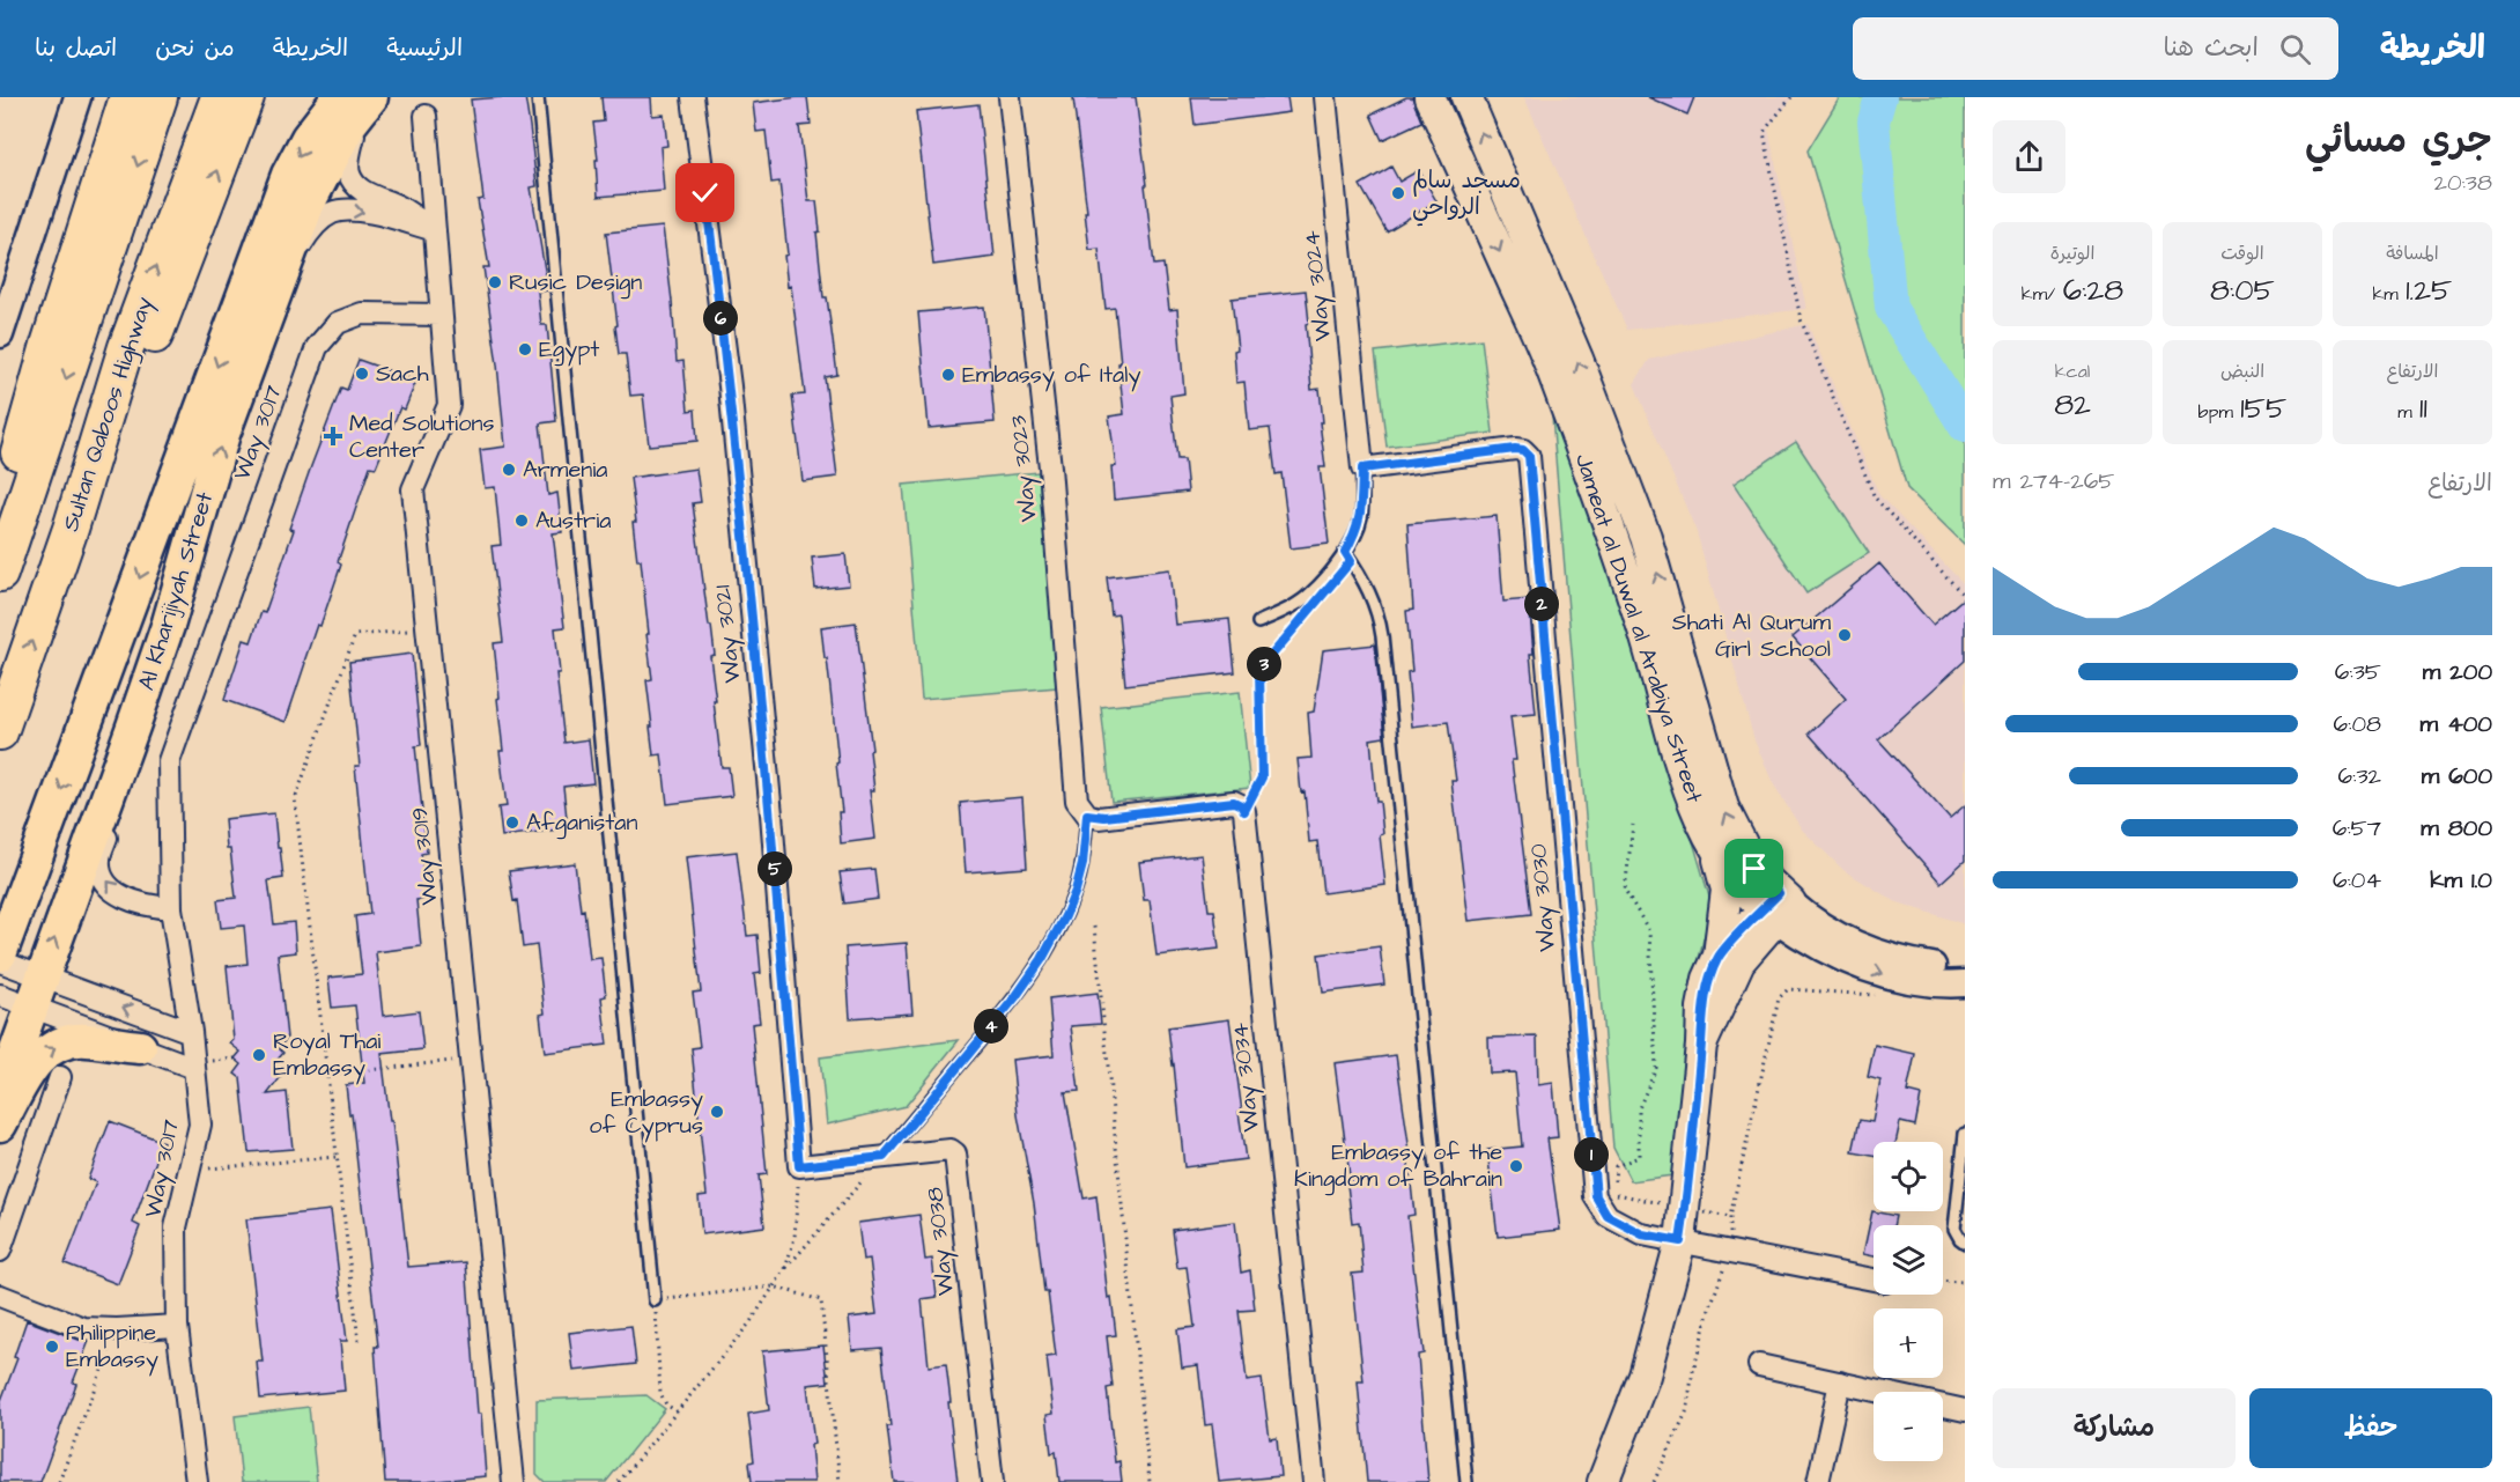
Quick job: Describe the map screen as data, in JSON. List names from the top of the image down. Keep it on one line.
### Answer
{"streets":{"highway":["Sultan Qaboos Highway"],"main road":["Al Kharijiyah Street","Jameat al Duwal al Arabiya Street"],"street":["Way 3024","Way 3017","Way 3023","Way 3021","Way 3019","Way 3030","Way 3034","Way 3038"]},"crossings":[["Way 3024","Way 3030"],["Way 3017","Way 3019"],["Way 3021","Way 3038"]],"places":{"other":["مسجد سالم الرواحي","Rusic Design","Egypt","Sach","Embassy of Italy","Armenia","Austria","Shati Al Qurum Girl School","Afganistan","Royal Thai Embassy","Embassy of Cyprus","Embassy of the Kingdom of Bahrain","Philippine Embassy"],"health":["Med Solutions Center"]},"page":{"header":"الخريطة","search":"ابحث هنا","nav":["الرئيسية","الخريطة","من نحن","اتصل بنا"],"heading":["جري مسائي","20:38"],"stats":[["المسافة","1.25 km"],["الوقت","8:05"],["الوتيرة","6:28 /km"],["الارتفاع","11 m"],["النبض","155 bpm"],["kcal","82"]],"pins":["6","2","3","5","4","1"],"chart":["الارتفاع","265–274 m"],"list":[{"name":"200 m","note":"6:35"},{"name":"400 m","note":"6:08"},{"name":"600 m","note":"6:32"},{"name":"800 m","note":"6:57"},{"name":"1.0 km","note":"6:04"}],"map_buttons":["+","−"],"buttons":["حفظ","مشاركة"]}}
